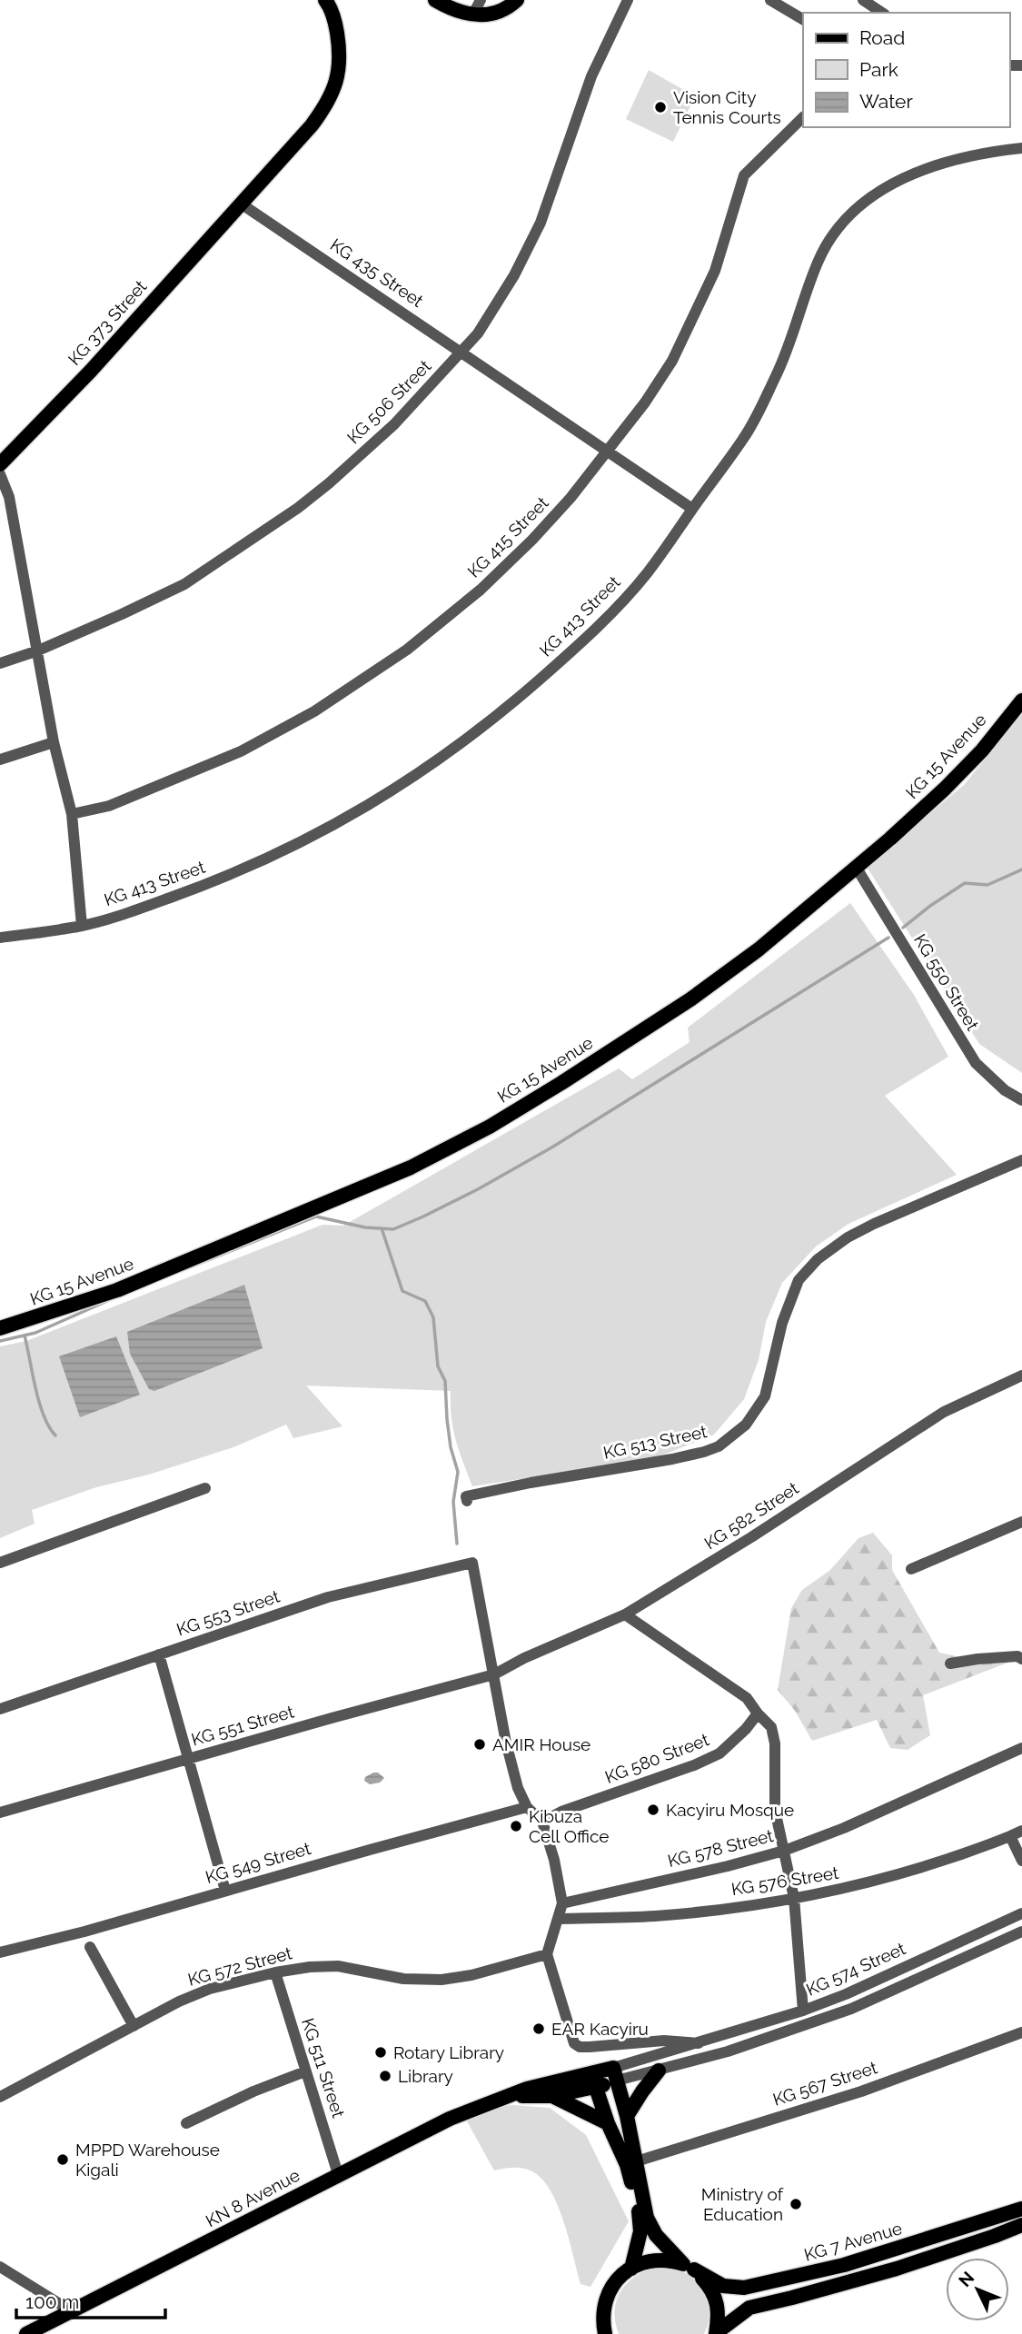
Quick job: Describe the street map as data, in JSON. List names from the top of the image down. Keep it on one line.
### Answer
{"streets":{"main road":["KG 373 Street","KG 15 Avenue","KN 8 Avenue","KG 7 Avenue"],"street":["KG 435 Street","KG 506 Street","KG 415 Street","KG 413 Street","KG 550 Street","KG 513 Street","KG 582 Street","KG 553 Street","KG 551 Street","KG 580 Street","KG 578 Street","KG 549 Street","KG 576 Street","KG 572 Street","KG 574 Street","KG 511 Street","KG 567 Street"]},"crossings":[["KG 435 Street","KG 373 Street"],["KG 435 Street","KG 506 Street"],["KG 435 Street","KG 415 Street"],["KG 435 Street","KG 413 Street"],["KG 15 Avenue","KG 550 Street"],["KG 582 Street","KG 553 Street"],["KG 582 Street","KG 551 Street"],["KG 553 Street","KG 551 Street"],["KG 572 Street","KG 574 Street"],["KG 572 Street","KG 511 Street"],["KG 511 Street","KN 8 Avenue"]],"places":["Vision City Tennis Courts","AMIR House","Kacyiru Mosque","Kibuza Cell Office","EAR Kacyiru","Rotary Library","Library","MPPD Warehouse Kigali","Ministry of Education"],"legend":["Road","Park","Water"],"scale_bar":"100 m","north":"top left"}
